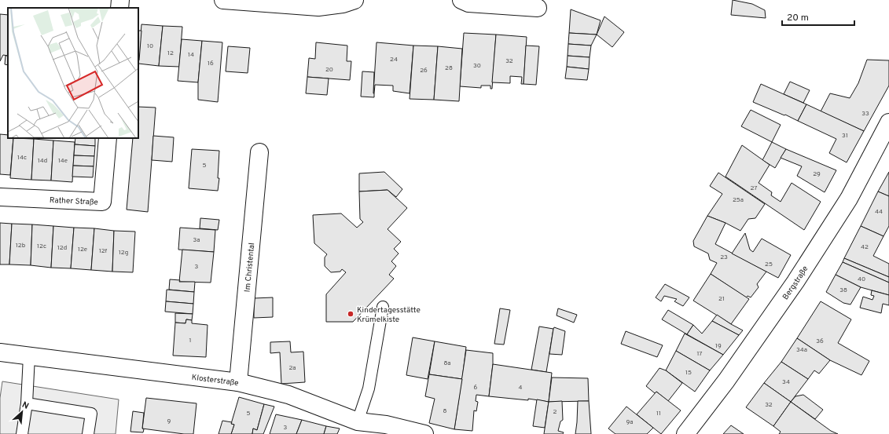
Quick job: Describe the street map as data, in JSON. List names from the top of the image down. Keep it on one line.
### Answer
{"streets":{"street":["Rather Straße","Im Christental","Bergstraße","Klosterstraße"]},"crossings":[["Im Christental","Klosterstraße"]],"places":["Kindertagesstätte Krümelkiste"],"house_numbers":["10","12","14","24","32","16","30","28","20","26","33","31","14c","14d","14e","5","29","27","25a","44","3a","12b","12c","42","12d","12e","12f","12g","23","25","3","40","38","21","1","36","19","34a","17","8a","2a","15","34","6","4","32","8","2","5","11","9","9a","3"],"scale_bar":"20 m","north":"top right"}
